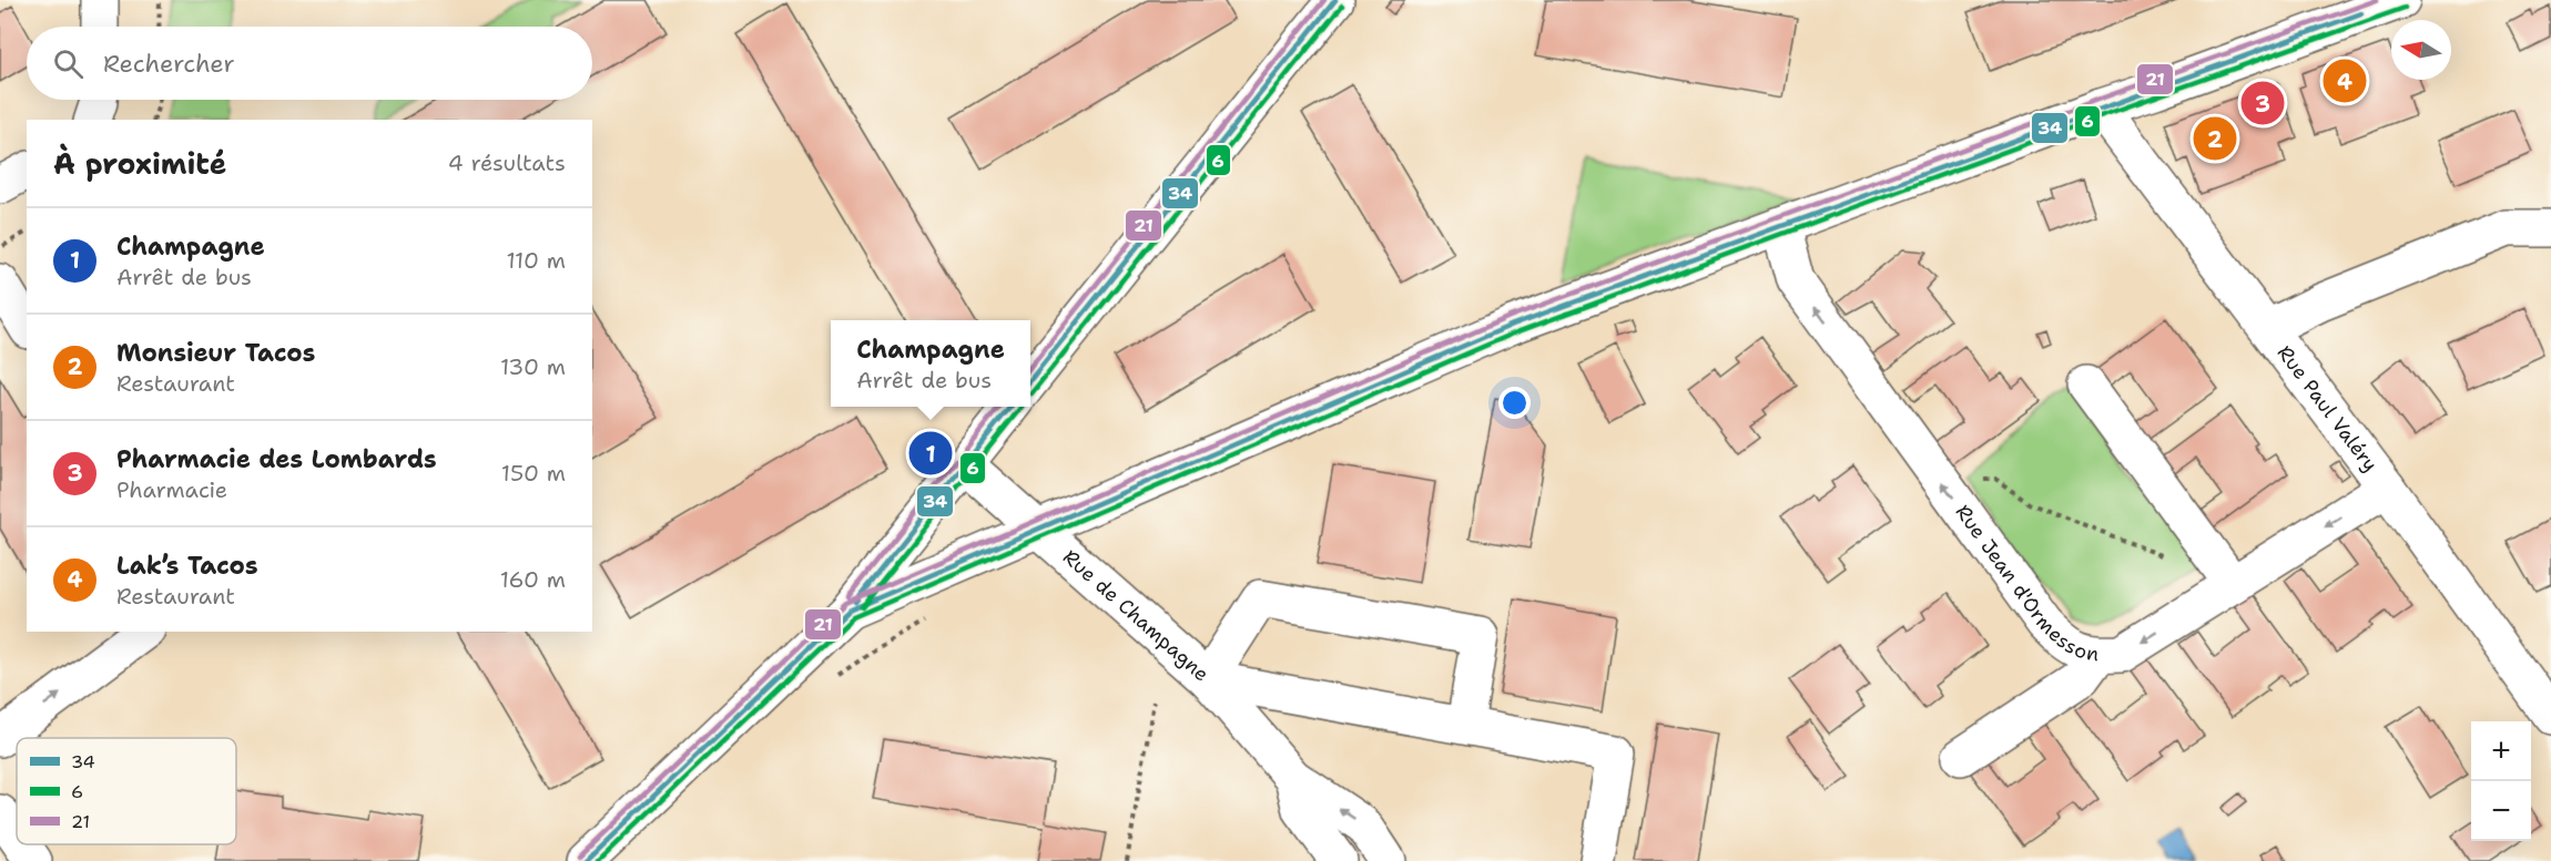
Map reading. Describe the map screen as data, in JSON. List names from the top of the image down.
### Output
{
  "streets": {
    "street": ["Rue Paul Valéry", "Rue Jean d'Ormesson", "Rue de Champagne"]
  },
  "crossings": [
    ["Rue Paul Valéry", "Rue Jean d'Ormesson"]
  ],
  "lines": ["transit line 34", "transit line 21", "transit line 6"],
  "legend": ["34", "6", "21"],
  "north": "left",
  "page": {
    "search": "Rechercher",
    "pins": [
      "4",
      "3",
      "2",
      "1"
    ],
    "heading": ["À proximité", "4 résultats"],
    "list": [
      {
        "mark": "1",
        "name": "Champagne",
        "note": "Arrêt de bus",
        "value": "110 m"
      },
      {
        "mark": "2",
        "name": "Monsieur Tacos",
        "note": "Restaurant",
        "value": "130 m"
      },
      {
        "mark": "3",
        "name": "Pharmacie des Lombards",
        "note": "Pharmacie",
        "value": "150 m"
      },
      {
        "mark": "4",
        "name": "Lak’s Tacos",
        "note": "Restaurant",
        "value": "160 m"
      }
    ],
    "popup": ["Champagne", "Arrêt de bus"],
    "map_buttons": ["+", "−"]
  }
}
